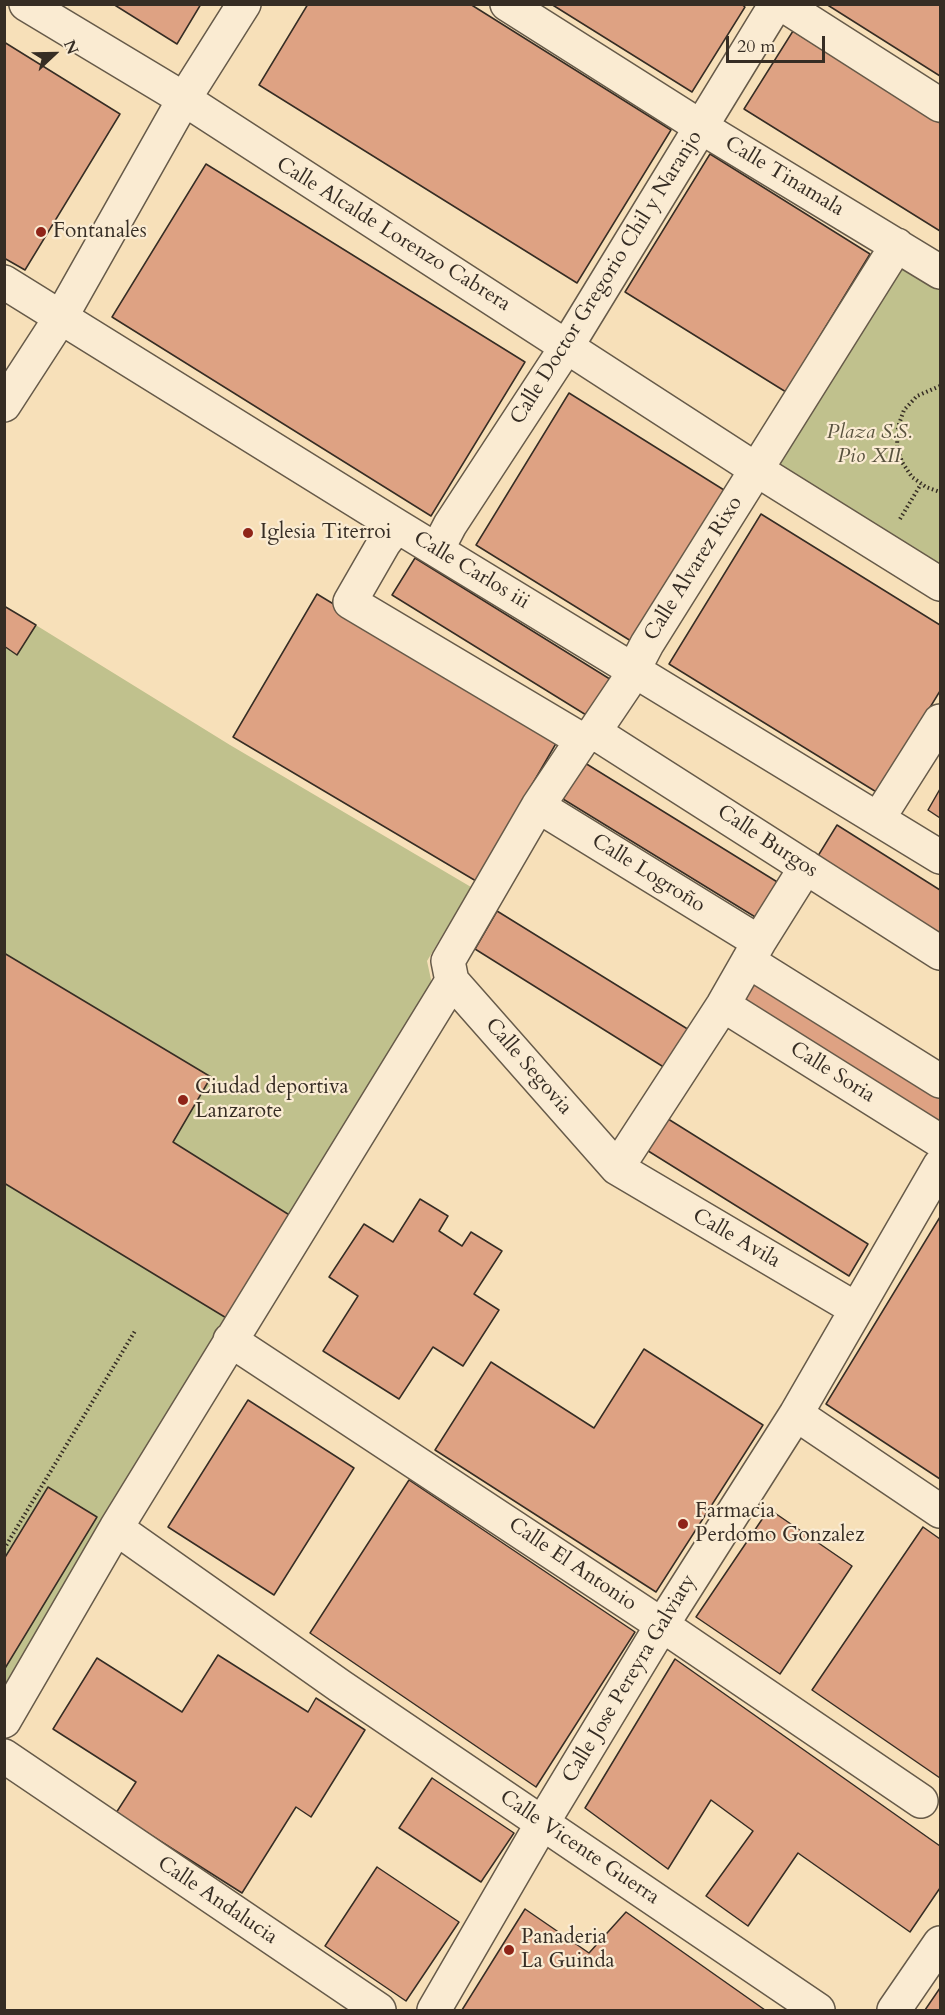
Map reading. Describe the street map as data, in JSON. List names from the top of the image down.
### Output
{
  "streets": {
    "street": [
      "Calle Tinamala",
      "Calle Alcalde Lorenzo Cabrera",
      "Calle Doctor Gregorio Chil y Naranjo",
      "Calle Alvarez Rixo",
      "Calle Carlos iii",
      "Calle Burgos",
      "Calle Logroño",
      "Calle Segovia",
      "Calle Soria",
      "Calle Avila",
      "Calle El Antonio",
      "Calle Jose Pereyra Galviaty",
      "Calle Vicente Guerra",
      "Calle Andalucia"
    ]
  },
  "crossings": [
    ["Calle Tinamala", "Calle Doctor Gregorio Chil y Naranjo"],
    ["Calle Alcalde Lorenzo Cabrera", "Calle Doctor Gregorio Chil y Naranjo"],
    ["Calle Alcalde Lorenzo Cabrera", "Calle Alvarez Rixo"],
    ["Calle Doctor Gregorio Chil y Naranjo", "Calle Carlos iii"],
    ["Calle Alvarez Rixo", "Calle Carlos iii"],
    ["Calle Alvarez Rixo", "Calle Burgos"],
    ["Calle Alvarez Rixo", "Calle Logroño"],
    ["Calle Alvarez Rixo", "Calle Segovia"],
    ["Calle Alvarez Rixo", "Calle El Antonio"],
    ["Calle Alvarez Rixo", "Calle Vicente Guerra"],
    ["Calle Carlos iii", "Calle Burgos"],
    ["Calle Segovia", "Calle Avila"],
    ["Calle Avila", "Calle Jose Pereyra Galviaty"],
    ["Calle El Antonio", "Calle Jose Pereyra Galviaty"],
    ["Calle Jose Pereyra Galviaty", "Calle Vicente Guerra"]
  ],
  "parks": ["Plaza S.S. Pio XII"],
  "places": [
    "Fontanales",
    "Iglesia Titerroi",
    "Ciudad deportiva Lanzarote",
    "Farmacia Perdomo Gonzalez",
    "Panaderia La Guinda"
  ],
  "scale_bar": "20 m",
  "north": "right"
}
